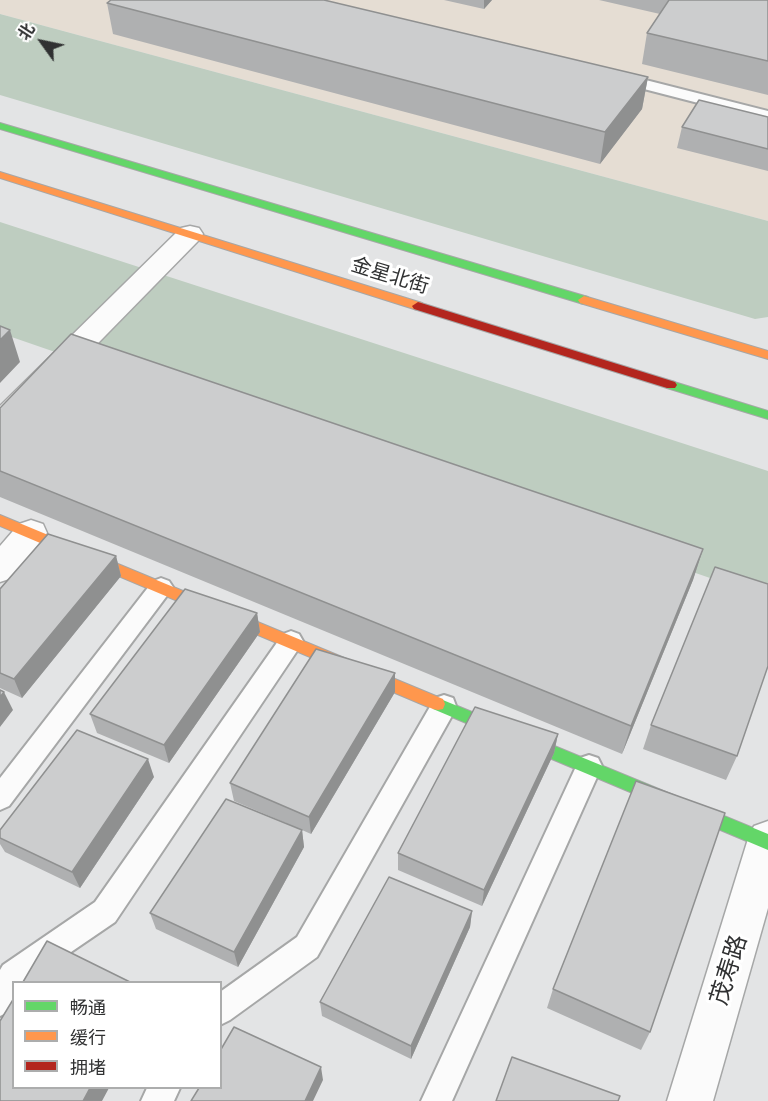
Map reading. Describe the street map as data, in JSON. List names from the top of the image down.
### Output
{
  "streets": {
    "main road": ["金星北街"],
    "street": ["茂寿路"]
  },
  "legend": ["畅通", "缓行", "拥堵"],
  "north": "top left"
}
